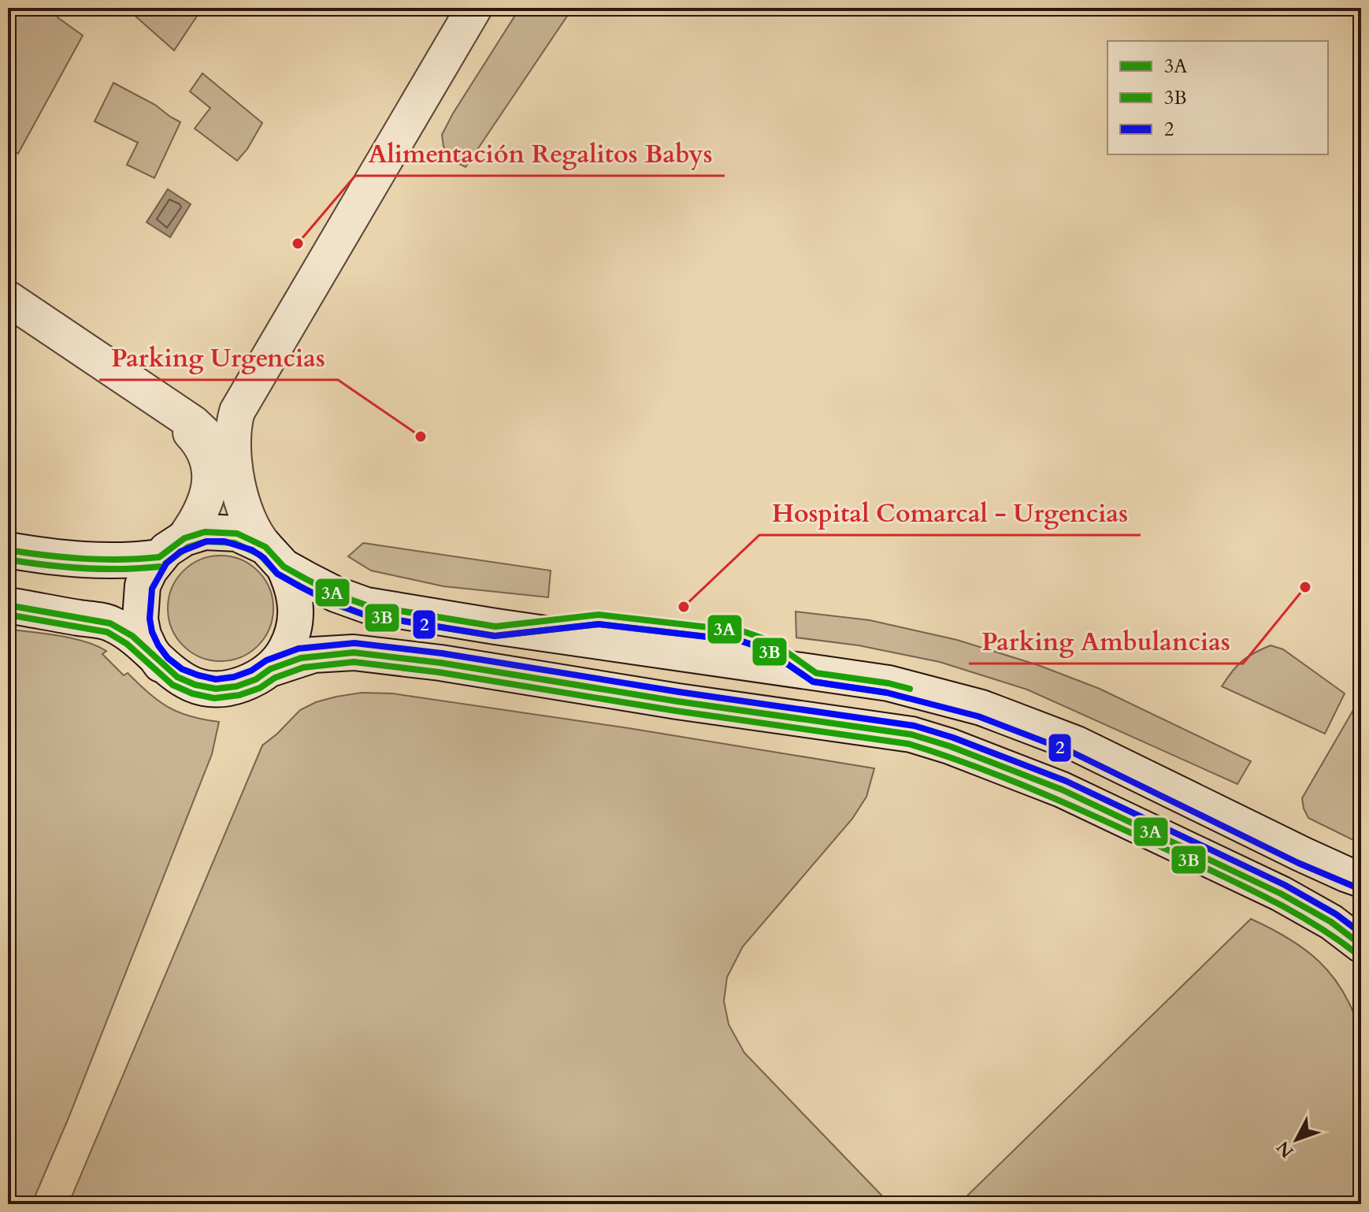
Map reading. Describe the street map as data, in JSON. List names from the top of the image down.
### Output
{
  "places": [
    "Alimentación Regalitos Babys",
    "Parking Urgencias",
    "Parking Ambulancias",
    "Hospital Comarcal - Urgencias"
  ],
  "lines": ["transit line 3A", "transit line 3B", "transit line 2"],
  "legend": ["3A", "3B", "2"],
  "north": "bottom left"
}
